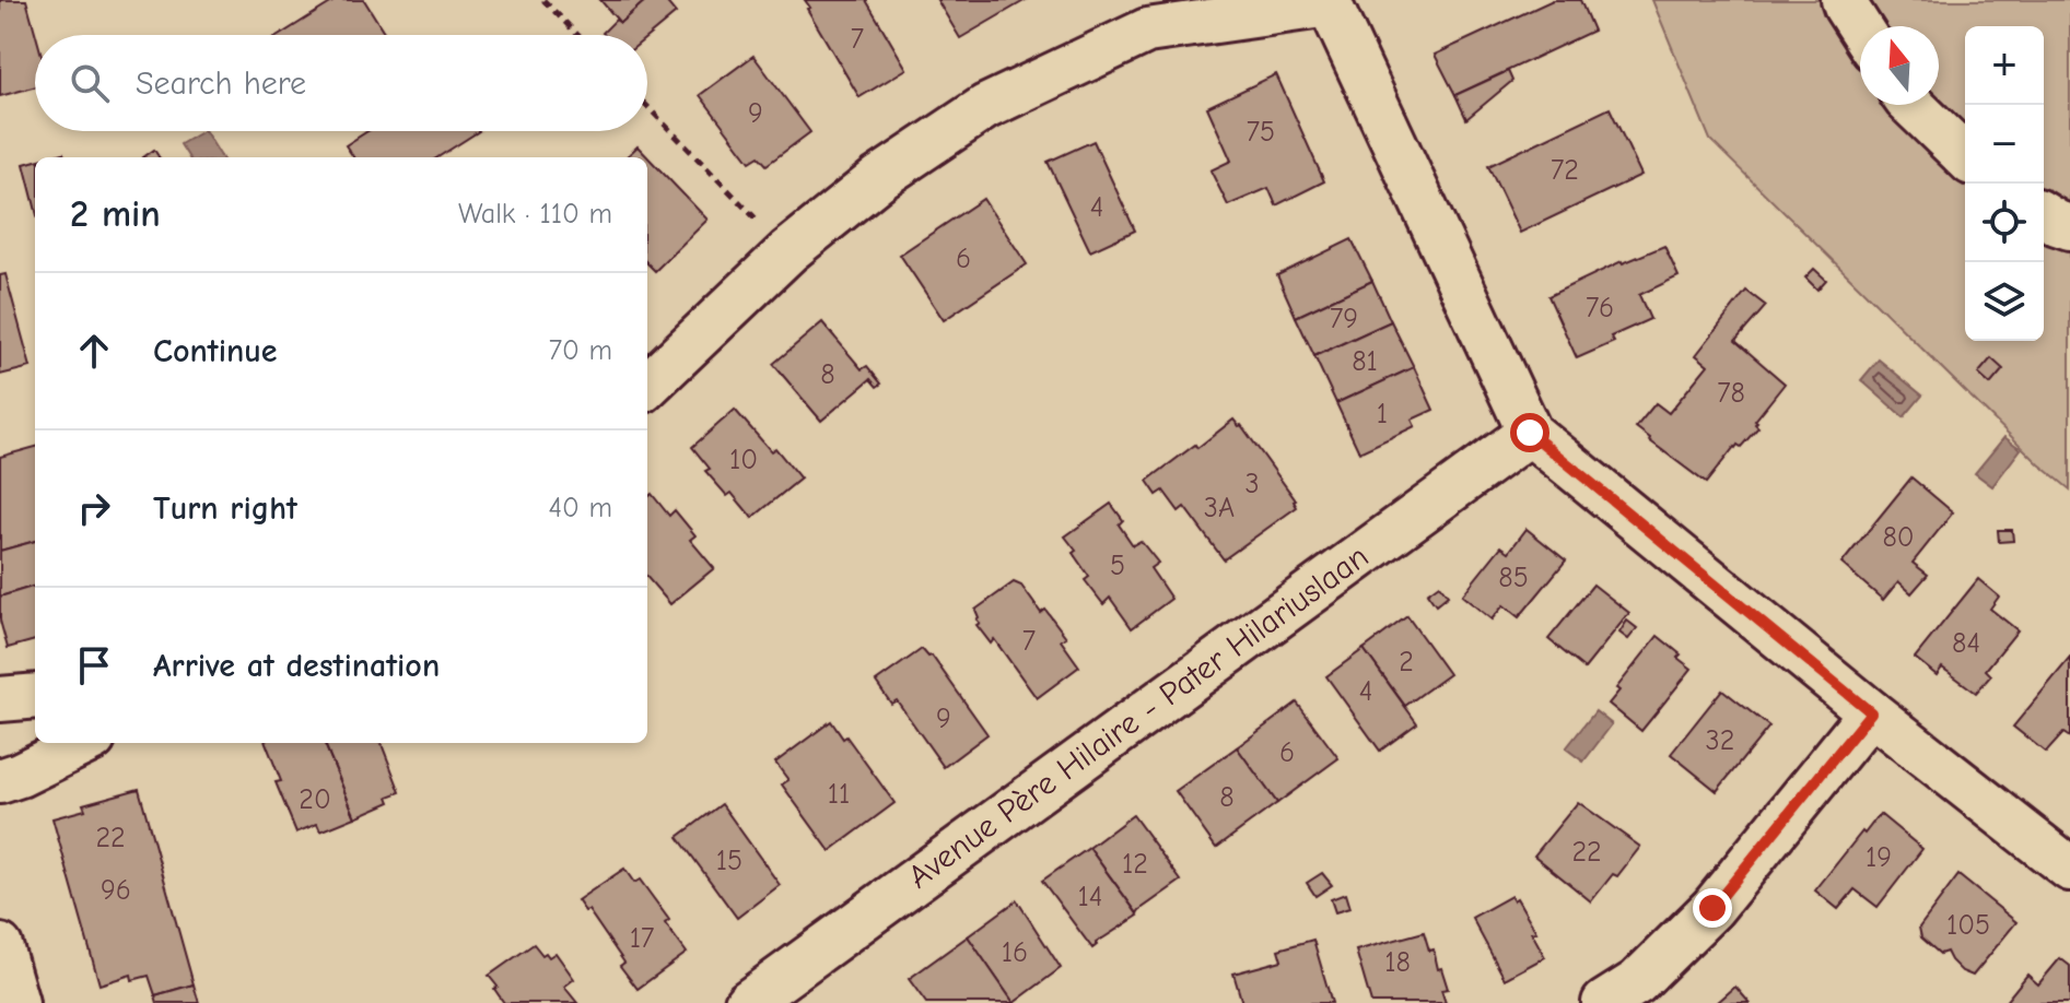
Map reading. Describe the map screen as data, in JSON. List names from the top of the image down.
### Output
{
  "streets": {
    "street": ["Avenue Père Hilaire - Pater Hilariuslaan"]
  },
  "house_numbers": [
    "7",
    "9",
    "75",
    "72",
    "4",
    "6",
    "76",
    "79",
    "81",
    "8",
    "78",
    "1",
    "10",
    "3",
    "3A",
    "80",
    "5",
    "85",
    "7",
    "84",
    "2",
    "4",
    "9",
    "32",
    "6",
    "11",
    "8",
    "20",
    "22",
    "22",
    "19",
    "15",
    "12",
    "96",
    "14",
    "105",
    "17",
    "16",
    "18"
  ],
  "north": "top",
  "page": {
    "map_buttons": ["+", "−"],
    "search": "Search here",
    "heading": ["2 min", "Walk · 110 m"],
    "list": [
      ["Continue", "70 m"],
      ["Turn right", "40 m"],
      "Arrive at destination"
    ]
  }
}
